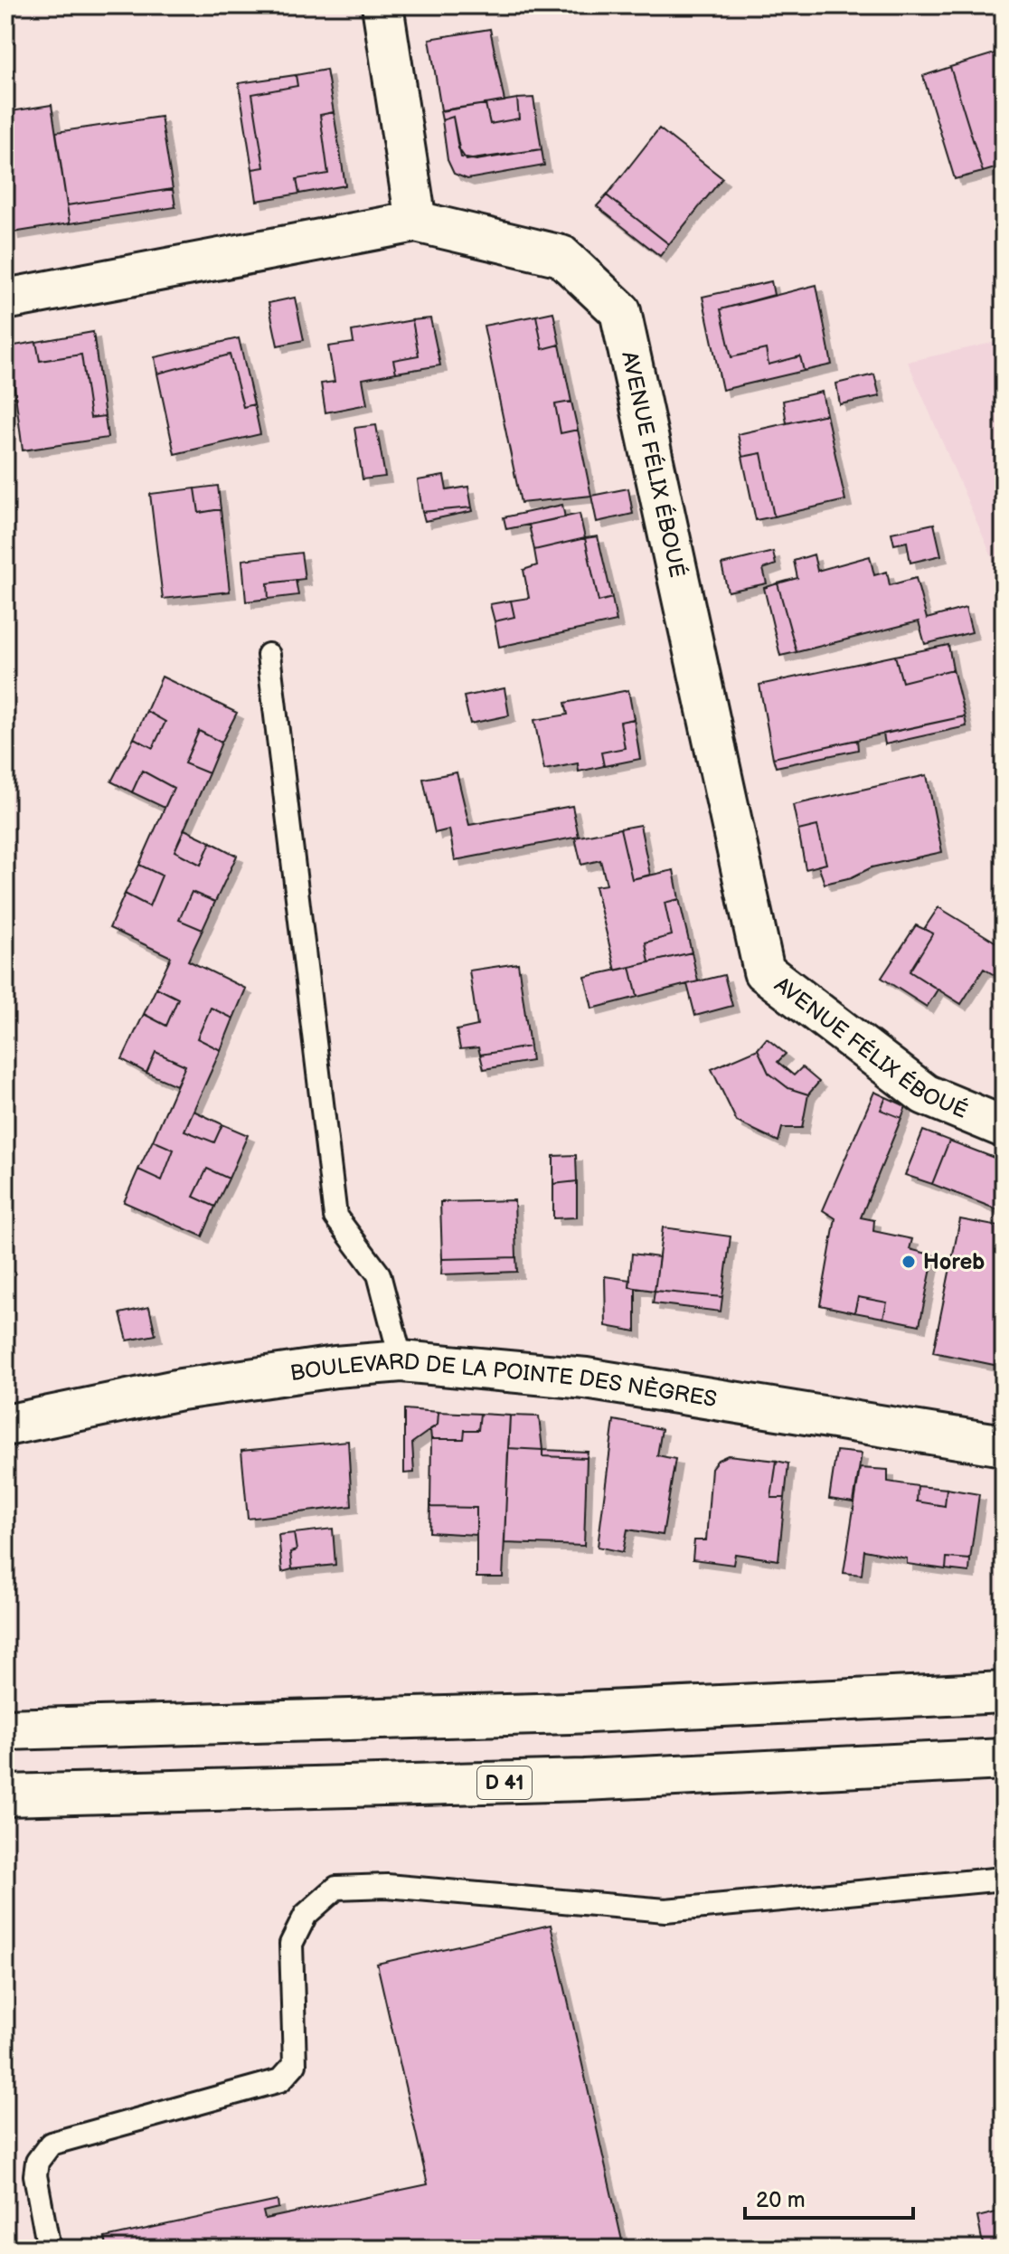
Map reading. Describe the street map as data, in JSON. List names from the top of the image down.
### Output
{
  "streets": {
    "main road": ["AVENUE FÉLIX ÉBOUÉ", "BOULEVARD DE LA POINTE DES NÈGRES", "D 41"]
  },
  "places": ["Horeb"],
  "scale_bar": "20 m"
}
